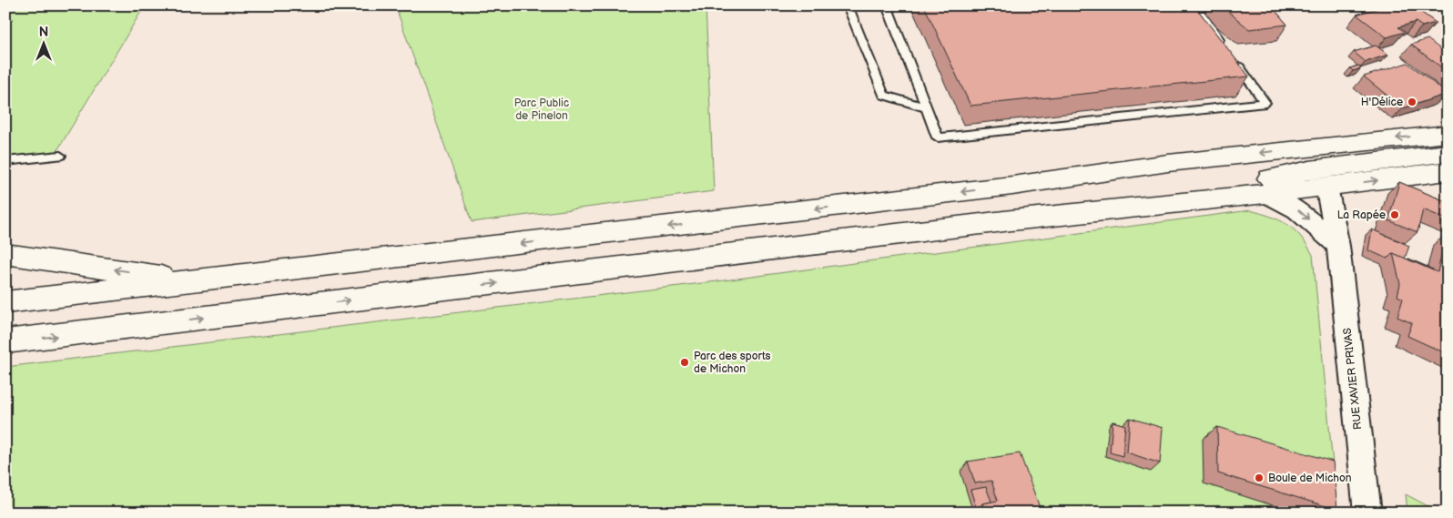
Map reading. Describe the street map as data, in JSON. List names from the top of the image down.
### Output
{
  "streets": {
    "street": ["RUE XAVIER PRIVAS"]
  },
  "parks": ["Parc Public de Pinelon"],
  "places": [
    "H'Délice",
    "La Rapée",
    "Parc des sports de Michon",
    "Boule de Michon"
  ],
  "north": "top"
}
